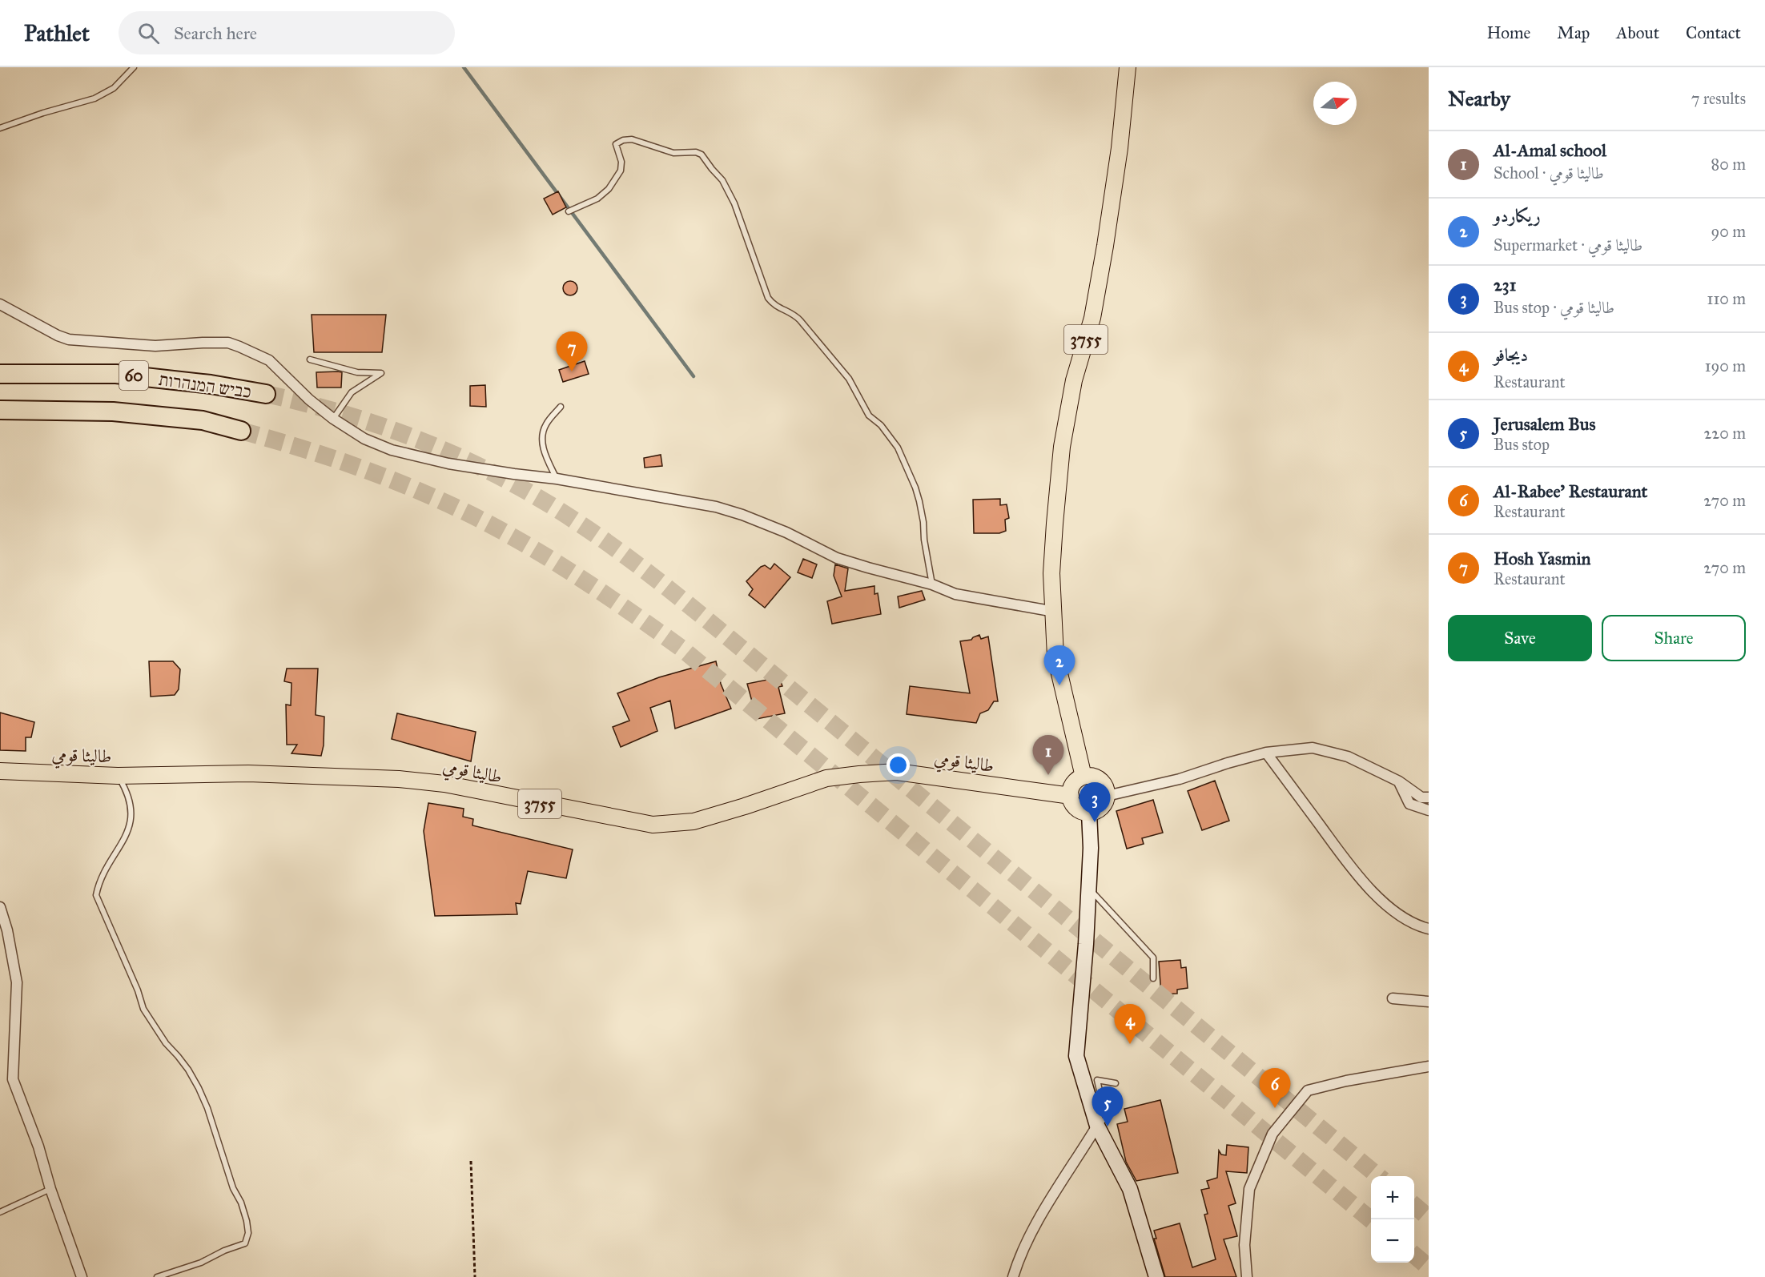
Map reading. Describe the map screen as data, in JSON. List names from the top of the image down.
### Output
{
  "streets": {
    "highway": ["60", "כביש המנהרות"],
    "main road": ["3755", "طاليثا قومي"]
  },
  "crossings": [
    ["3755", "طاليثا قومي"]
  ],
  "north": "right",
  "page": {
    "header": "Pathlet",
    "search": "Search here",
    "nav": [
      "Home",
      "Map",
      "About",
      "Contact"
    ],
    "heading": ["Nearby", "7 results"],
    "list": [
      {
        "mark": "1",
        "name": "Al-Amal school",
        "note": "School · طاليثا قومي",
        "value": "80 m"
      },
      {
        "mark": "2",
        "name": "ريكاردو",
        "note": "Supermarket · طاليثا قومي",
        "value": "90 m"
      },
      {
        "mark": "3",
        "name": "231",
        "note": "Bus stop · طاليثا قومي",
        "value": "110 m"
      },
      {
        "mark": "4",
        "name": "ديجافو",
        "note": "Restaurant",
        "value": "190 m"
      },
      {
        "mark": "5",
        "name": "Jerusalem Bus",
        "note": "Bus stop",
        "value": "220 m"
      },
      {
        "mark": "6",
        "name": "Al-Rabee' Restaurant",
        "note": "Restaurant",
        "value": "270 m"
      },
      {
        "mark": "7",
        "name": "Hosh Yasmin",
        "note": "Restaurant",
        "value": "270 m"
      }
    ],
    "pins": [
      "7",
      "2",
      "1",
      "3",
      "4",
      "6",
      "5"
    ],
    "buttons": ["Save", "Share"],
    "map_buttons": ["+", "−"]
  }
}
